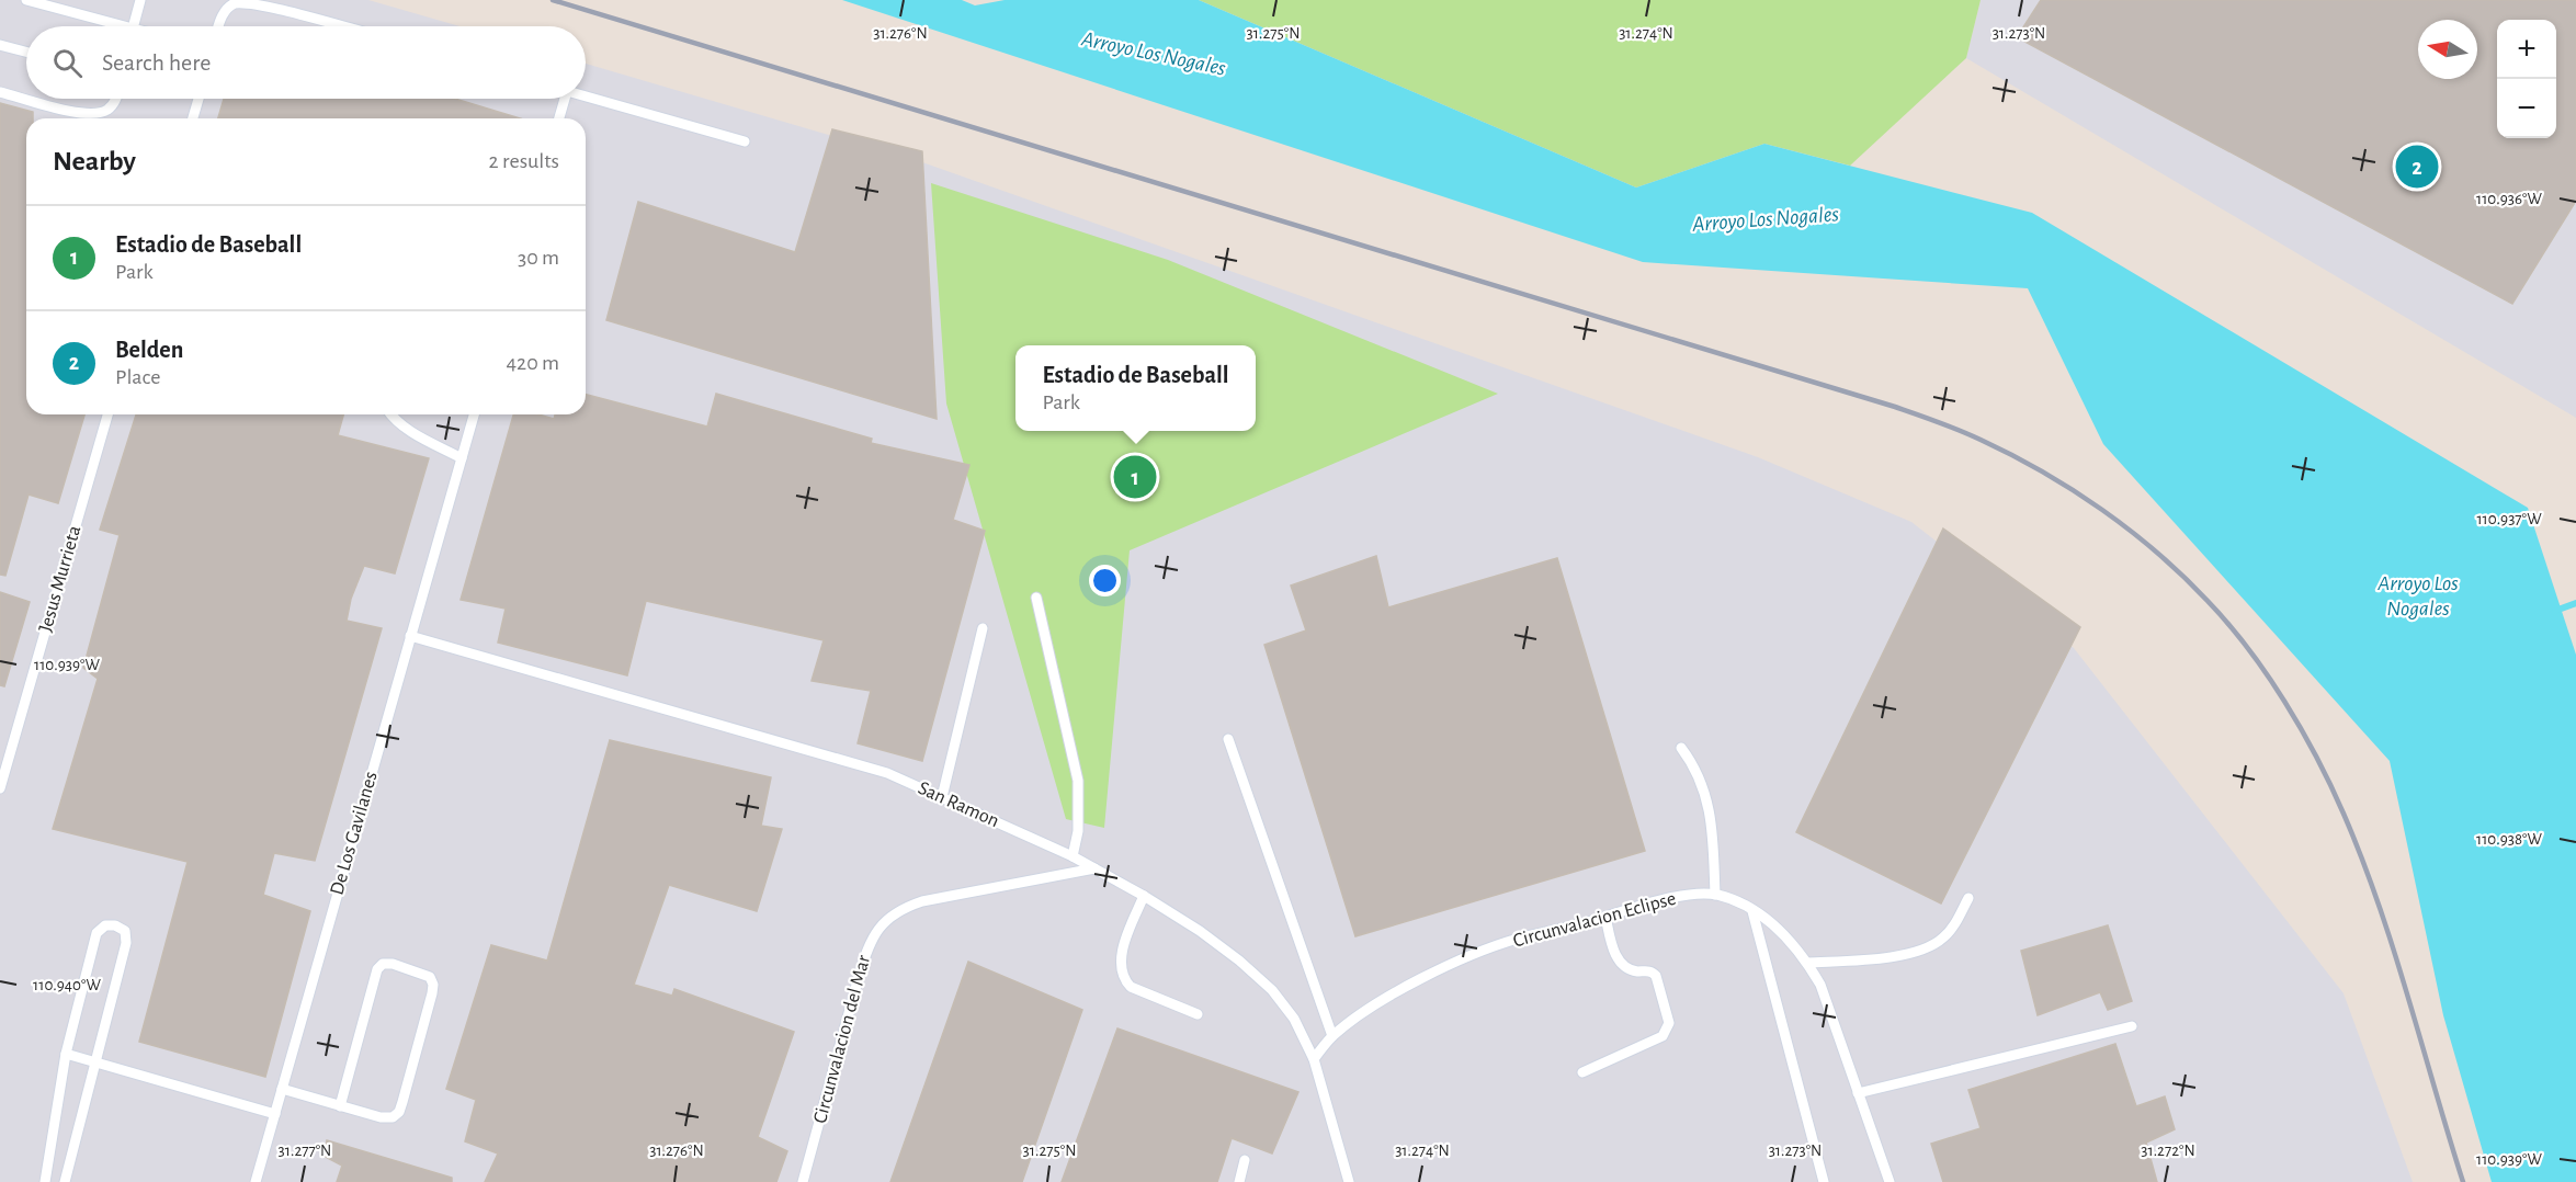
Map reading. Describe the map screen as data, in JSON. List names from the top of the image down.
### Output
{
  "streets": {
    "lane": [
      "Jesus Murrieta",
      "San Ramon",
      "De Los Gavilanes",
      "Circunvalacion Eclipse",
      "Circunvalacion del Mar"
    ]
  },
  "crossings": [
    ["San Ramon", "De Los Gavilanes"],
    ["San Ramon", "Circunvalacion Eclipse"],
    ["San Ramon", "Circunvalacion del Mar"]
  ],
  "water": ["Arroyo Los Nogales"],
  "north": "left",
  "page": {
    "map_buttons": ["+", "−"],
    "search": "Search here",
    "heading": ["Nearby", "2 results"],
    "pins": ["2", "1"],
    "list": [
      {
        "mark": "1",
        "name": "Estadio de Baseball",
        "note": "Park",
        "value": "30 m"
      },
      {
        "mark": "2",
        "name": "Belden",
        "note": "Place",
        "value": "420 m"
      }
    ],
    "popup": ["Estadio de Baseball", "Park"]
  },
  "coordinates": [
    "31.276°N",
    "31.275°N",
    "31.274°N",
    "31.273°N",
    "110.936°W",
    "110.937°W",
    "110.939°W",
    "110.938°W",
    "110.940°W",
    "31.277°N",
    "31.272°N"
  ]
}
